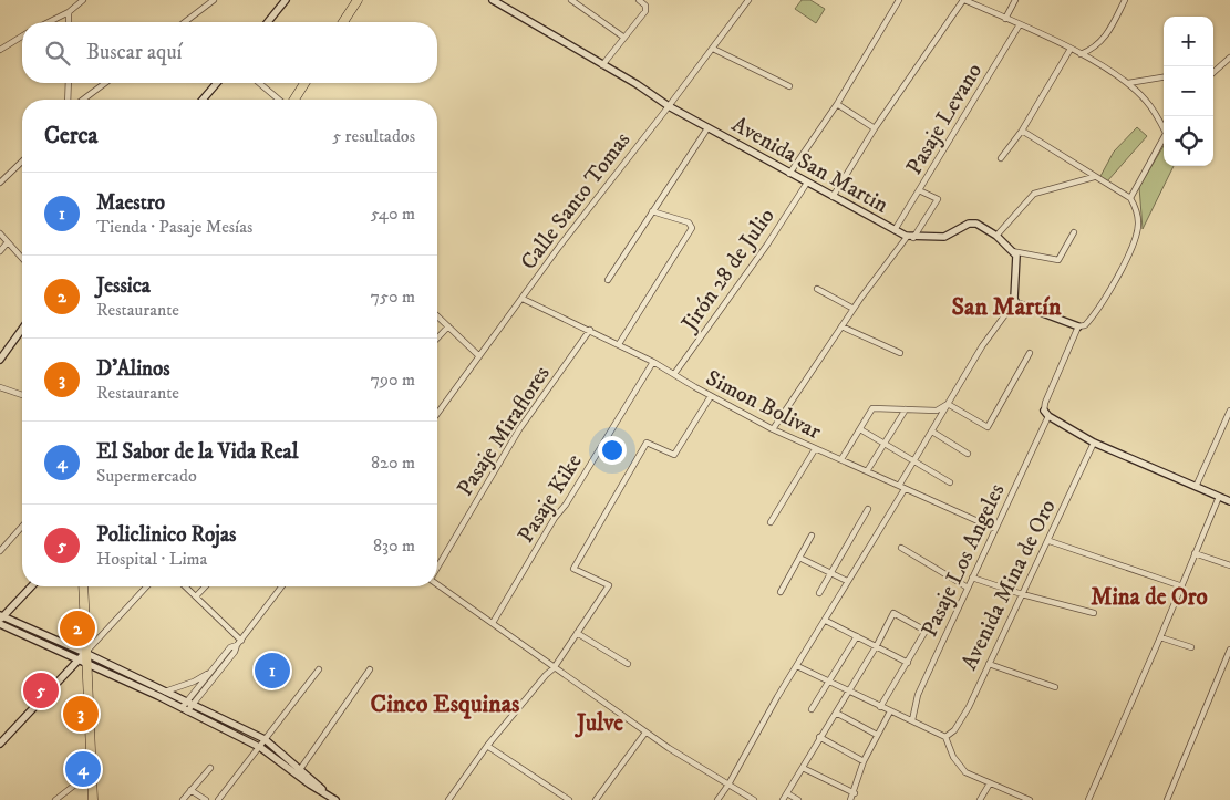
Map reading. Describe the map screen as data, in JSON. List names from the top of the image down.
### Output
{
  "streets": {
    "street": [
      "Pasaje Levano",
      "Avenida San Martin",
      "Calle Santo Tomas",
      "Jirón 28 de Julio",
      "Simon Bolivar",
      "Pasaje Miraflores",
      "Pasaje Kike",
      "Pasaje Los Angeles",
      "Avenida Mina de Oro"
    ]
  },
  "crossings": [
    ["Pasaje Levano", "Avenida San Martin"],
    ["Avenida San Martin", "Calle Santo Tomas"],
    ["Avenida San Martin", "Jirón 28 de Julio"],
    ["Avenida San Martin", "Pasaje Los Angeles"],
    ["Calle Santo Tomas", "Simon Bolivar"],
    ["Jirón 28 de Julio", "Simon Bolivar"],
    ["Simon Bolivar", "Pasaje Miraflores"],
    ["Simon Bolivar", "Pasaje Kike"],
    ["Simon Bolivar", "Pasaje Los Angeles"]
  ],
  "districts": [
    "San Martín",
    "Mina de Oro",
    "Cinco Esquinas",
    "Julve"
  ],
  "page": {
    "map_buttons": ["+", "−"],
    "search": "Buscar aquí",
    "heading": ["Cerca", "5 resultados"],
    "list": [
      {
        "mark": "1",
        "name": "Maestro",
        "note": "Tienda · Pasaje Mesías",
        "value": "540 m"
      },
      {
        "mark": "2",
        "name": "Jessica",
        "note": "Restaurante",
        "value": "750 m"
      },
      {
        "mark": "3",
        "name": "D'Alinos",
        "note": "Restaurante",
        "value": "790 m"
      },
      {
        "mark": "4",
        "name": "El Sabor de la Vida Real",
        "note": "Supermercado",
        "value": "820 m"
      },
      {
        "mark": "5",
        "name": "Policlinico Rojas",
        "note": "Hospital · Lima",
        "value": "830 m"
      }
    ],
    "pins": [
      "2",
      "1",
      "5",
      "3",
      "4"
    ]
  }
}
